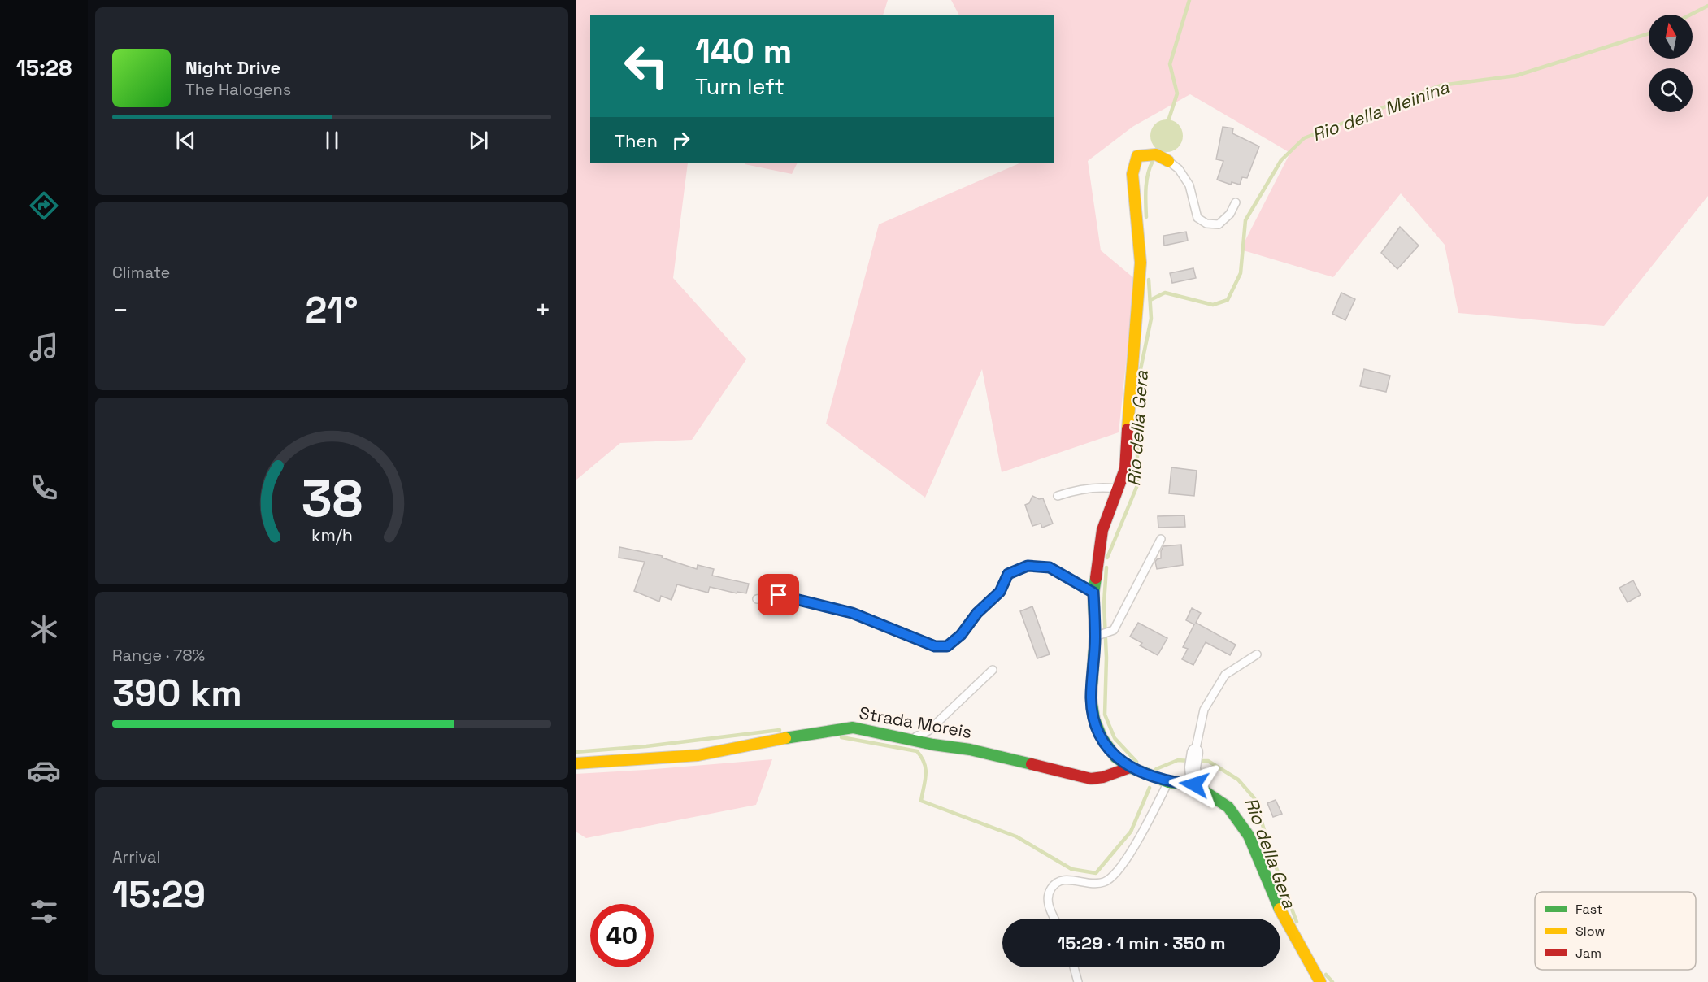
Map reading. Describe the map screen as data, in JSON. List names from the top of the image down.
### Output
{
  "streets": {
    "street": ["Strada Moreis"]
  },
  "water": ["Rio della Meinina", "Rio della Gera"],
  "legend": ["Fast", "Slow", "Jam"],
  "north": "top",
  "page": {
    "tabs": "15:28",
    "turn": ["140 m", "Turn left"],
    "song": ["Night Drive", "The Halogens"],
    "then": "Then",
    "tile": [
      "Climate",
      ["Range · 78%", "390 km"],
      ["Arrival", "15:29"]
    ],
    "heat": ["−", "21°", "+"],
    "limit": "40",
    "trip": "15:29 · 1 min · 350 m",
    "gauge": ["38", "km/h"]
  }
}
